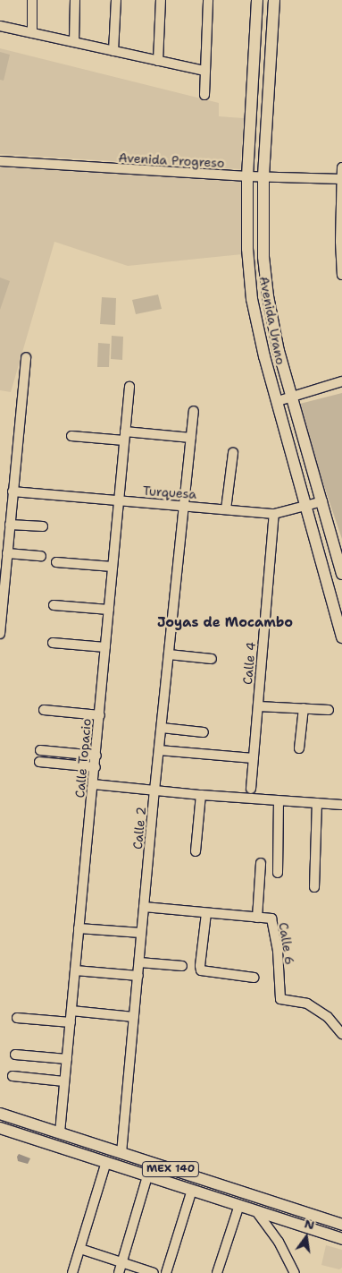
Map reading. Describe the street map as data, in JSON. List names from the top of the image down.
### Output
{
  "streets": {
    "main road": ["Avenida Urano", "MEX 140"],
    "street": [
      "Avenida Progreso",
      "Turquesa",
      "Calle 4",
      "Calle Topacio",
      "Calle 2",
      "Calle 6"
    ]
  },
  "crossings": [
    ["Avenida Progreso", "Avenida Urano"],
    ["Avenida Urano", "Turquesa"],
    ["Turquesa", "Calle 4"],
    ["Turquesa", "Calle Topacio"],
    ["Turquesa", "Calle 2"],
    ["Calle Topacio", "MEX 140"],
    ["Calle 2", "Calle 6"],
    ["Calle 2", "MEX 140"]
  ],
  "districts": ["Joyas de Mocambo"],
  "north": "top"
}
